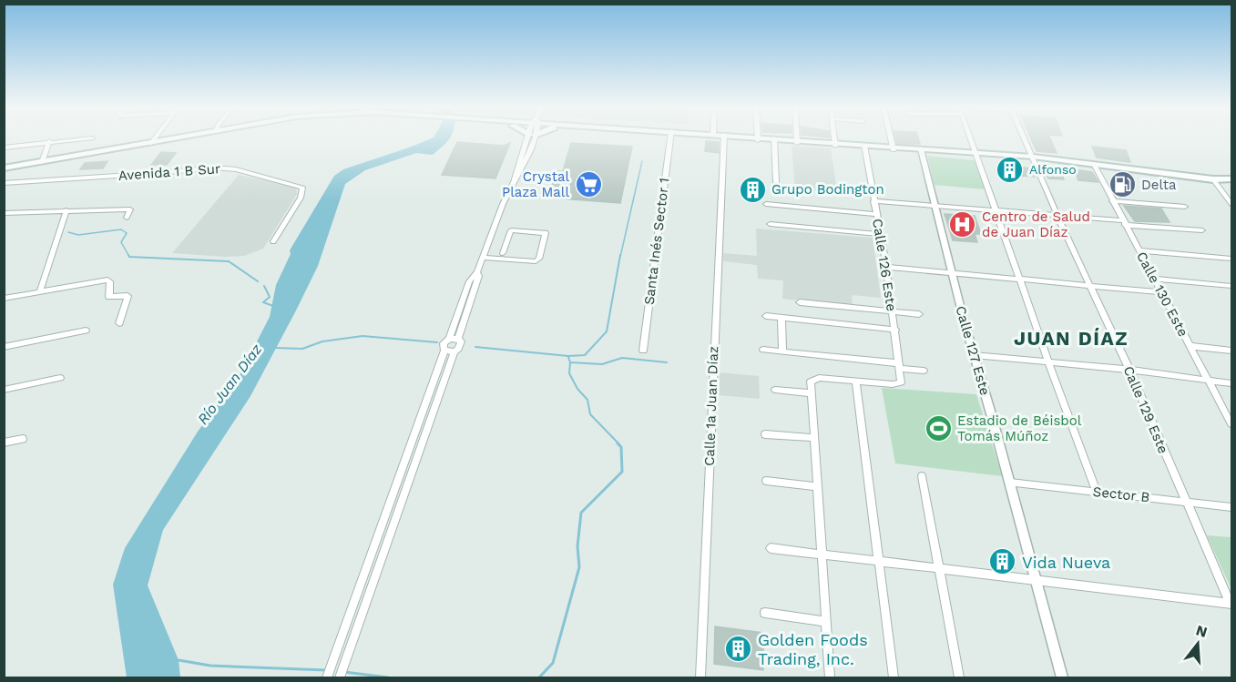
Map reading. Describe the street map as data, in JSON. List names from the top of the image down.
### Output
{
  "streets": {
    "street": [
      "Avenida 1 B Sur",
      "Santa Inés Sector 1",
      "Calle 126 Este",
      "Calle 130 Este",
      "Calle 127 Este",
      "Calle 1a Juan Díaz",
      "Calle 129 Este",
      "Sector B"
    ]
  },
  "crossings": [
    ["Calle 127 Este", "Sector B"],
    ["Calle 129 Este", "Sector B"]
  ],
  "districts": ["JUAN DÍAZ"],
  "water": ["Río Juan Díaz"],
  "places": {
    "building": [
      "Alfonso",
      "Grupo Bodington",
      "Vida Nueva",
      "Golden Foods Trading, Inc."
    ],
    "supermarket": ["Crystal Plaza Mall"],
    "fuel station": ["Delta"],
    "hospital": ["Centro de Salud de Juan Díaz"],
    "sports": ["Estadio de Béisbol Tomás Múñoz"]
  },
  "north": "top"
}
